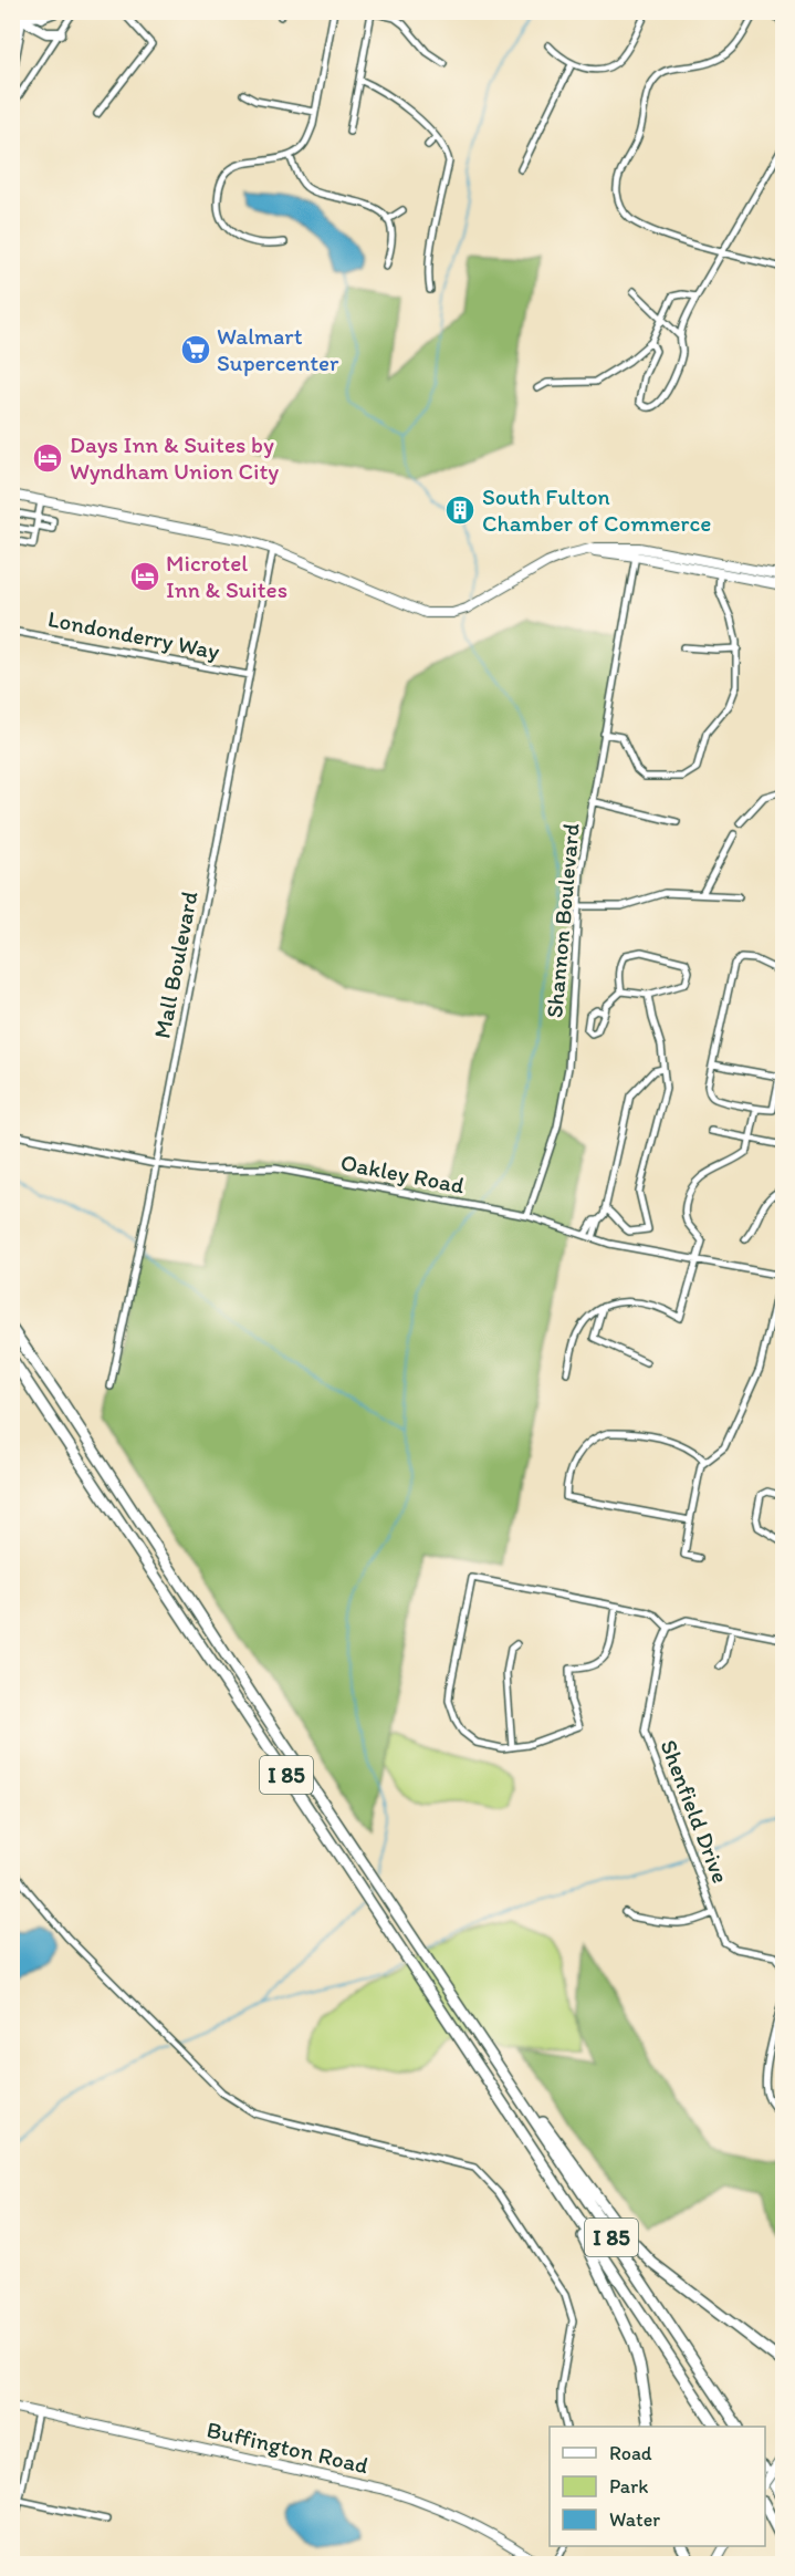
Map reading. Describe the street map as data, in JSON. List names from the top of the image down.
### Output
{
  "streets": {
    "highway": ["I 85"],
    "street": [
      "Londonderry Way",
      "Shannon Boulevard",
      "Mall Boulevard",
      "Oakley Road",
      "Shenfield Drive",
      "Buffington Road"
    ]
  },
  "crossings": [
    ["Londonderry Way", "Mall Boulevard"],
    ["Shannon Boulevard", "Oakley Road"],
    ["Mall Boulevard", "Oakley Road"]
  ],
  "places": {
    "supermarket": ["Walmart Supercenter"],
    "hotel": ["Days Inn & Suites by Wyndham Union City", "Microtel Inn & Suites"],
    "building": ["South Fulton Chamber of Commerce"]
  },
  "legend": ["Road", "Park", "Water"]
}
